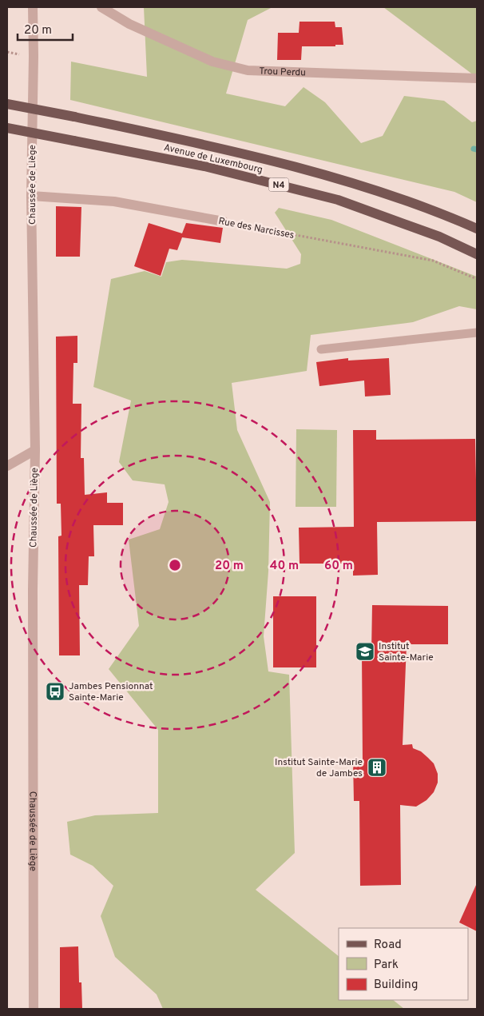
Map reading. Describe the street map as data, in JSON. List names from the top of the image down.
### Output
{
  "streets": {
    "main road": ["Avenue de Luxembourg", "N4"],
    "street": ["Trou Perdu", "Chaussée de Liège", "Rue des Narcisses"]
  },
  "crossings": [
    ["Chaussée de Liège", "Rue des Narcisses"]
  ],
  "places": {
    "school or university": ["Institut Sainte-Marie"],
    "bus stop": ["Jambes Pensionnat Sainte-Marie"],
    "building": ["Institut Sainte-Marie de Jambes"]
  },
  "legend": ["Road", "Park", "Building"],
  "scale_bar": "20 m",
  "rings": ["20 m", "40 m", "60 m"]
}
